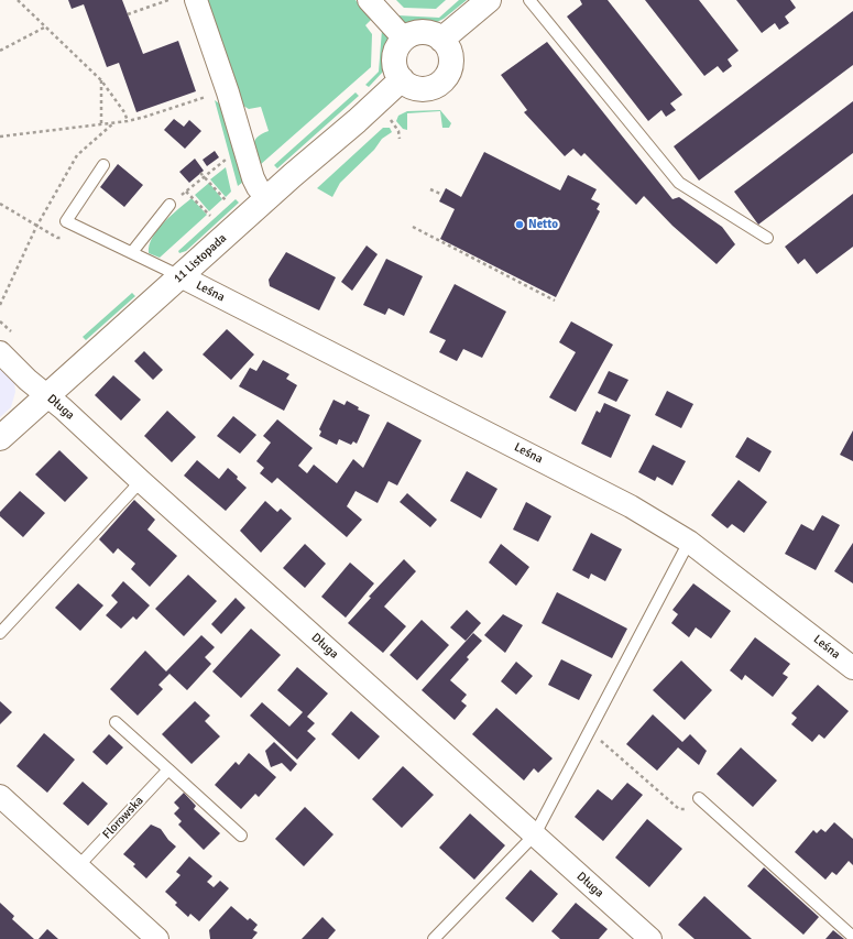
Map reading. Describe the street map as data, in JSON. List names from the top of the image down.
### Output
{
  "streets": {
    "street": ["11 Listopada", "Leśna", "Długa"],
    "lane": ["Florowska"]
  },
  "crossings": [
    ["11 Listopada", "Leśna"],
    ["11 Listopada", "Długa"]
  ],
  "places": ["Netto"]
}
